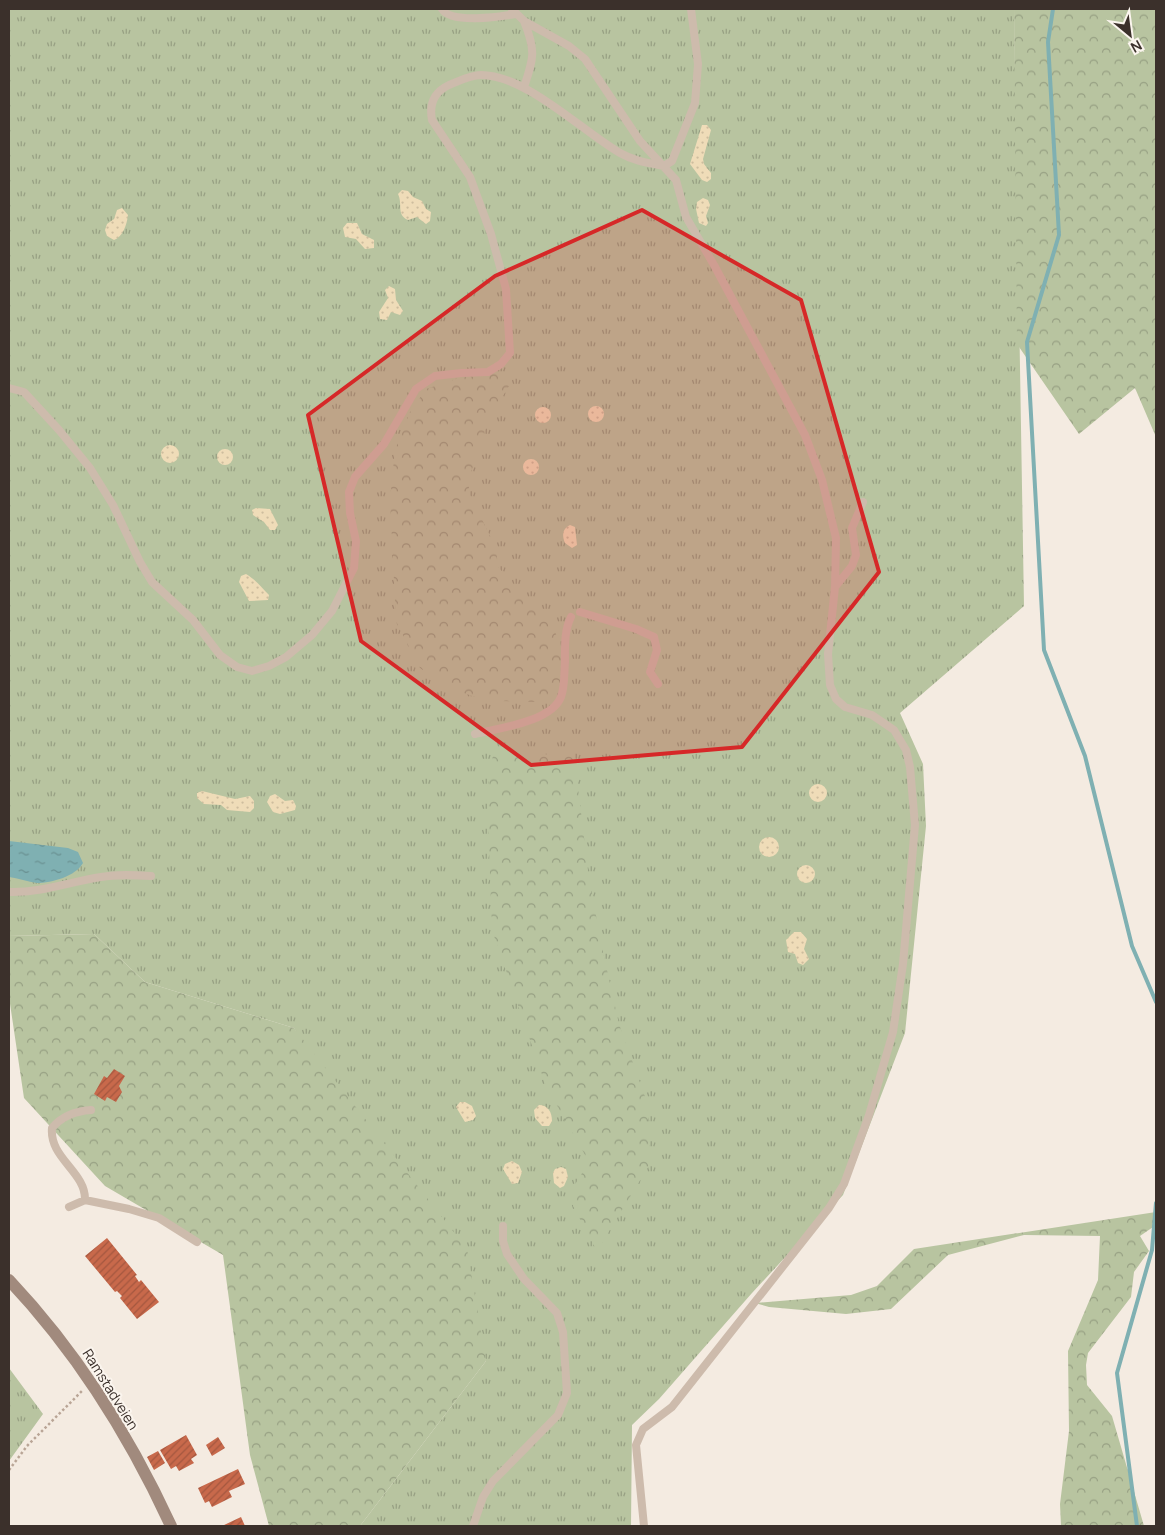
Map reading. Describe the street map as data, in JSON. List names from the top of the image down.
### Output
{
  "streets": {
    "street": ["Ramstadveien"]
  },
  "north": "bottom right"
}
